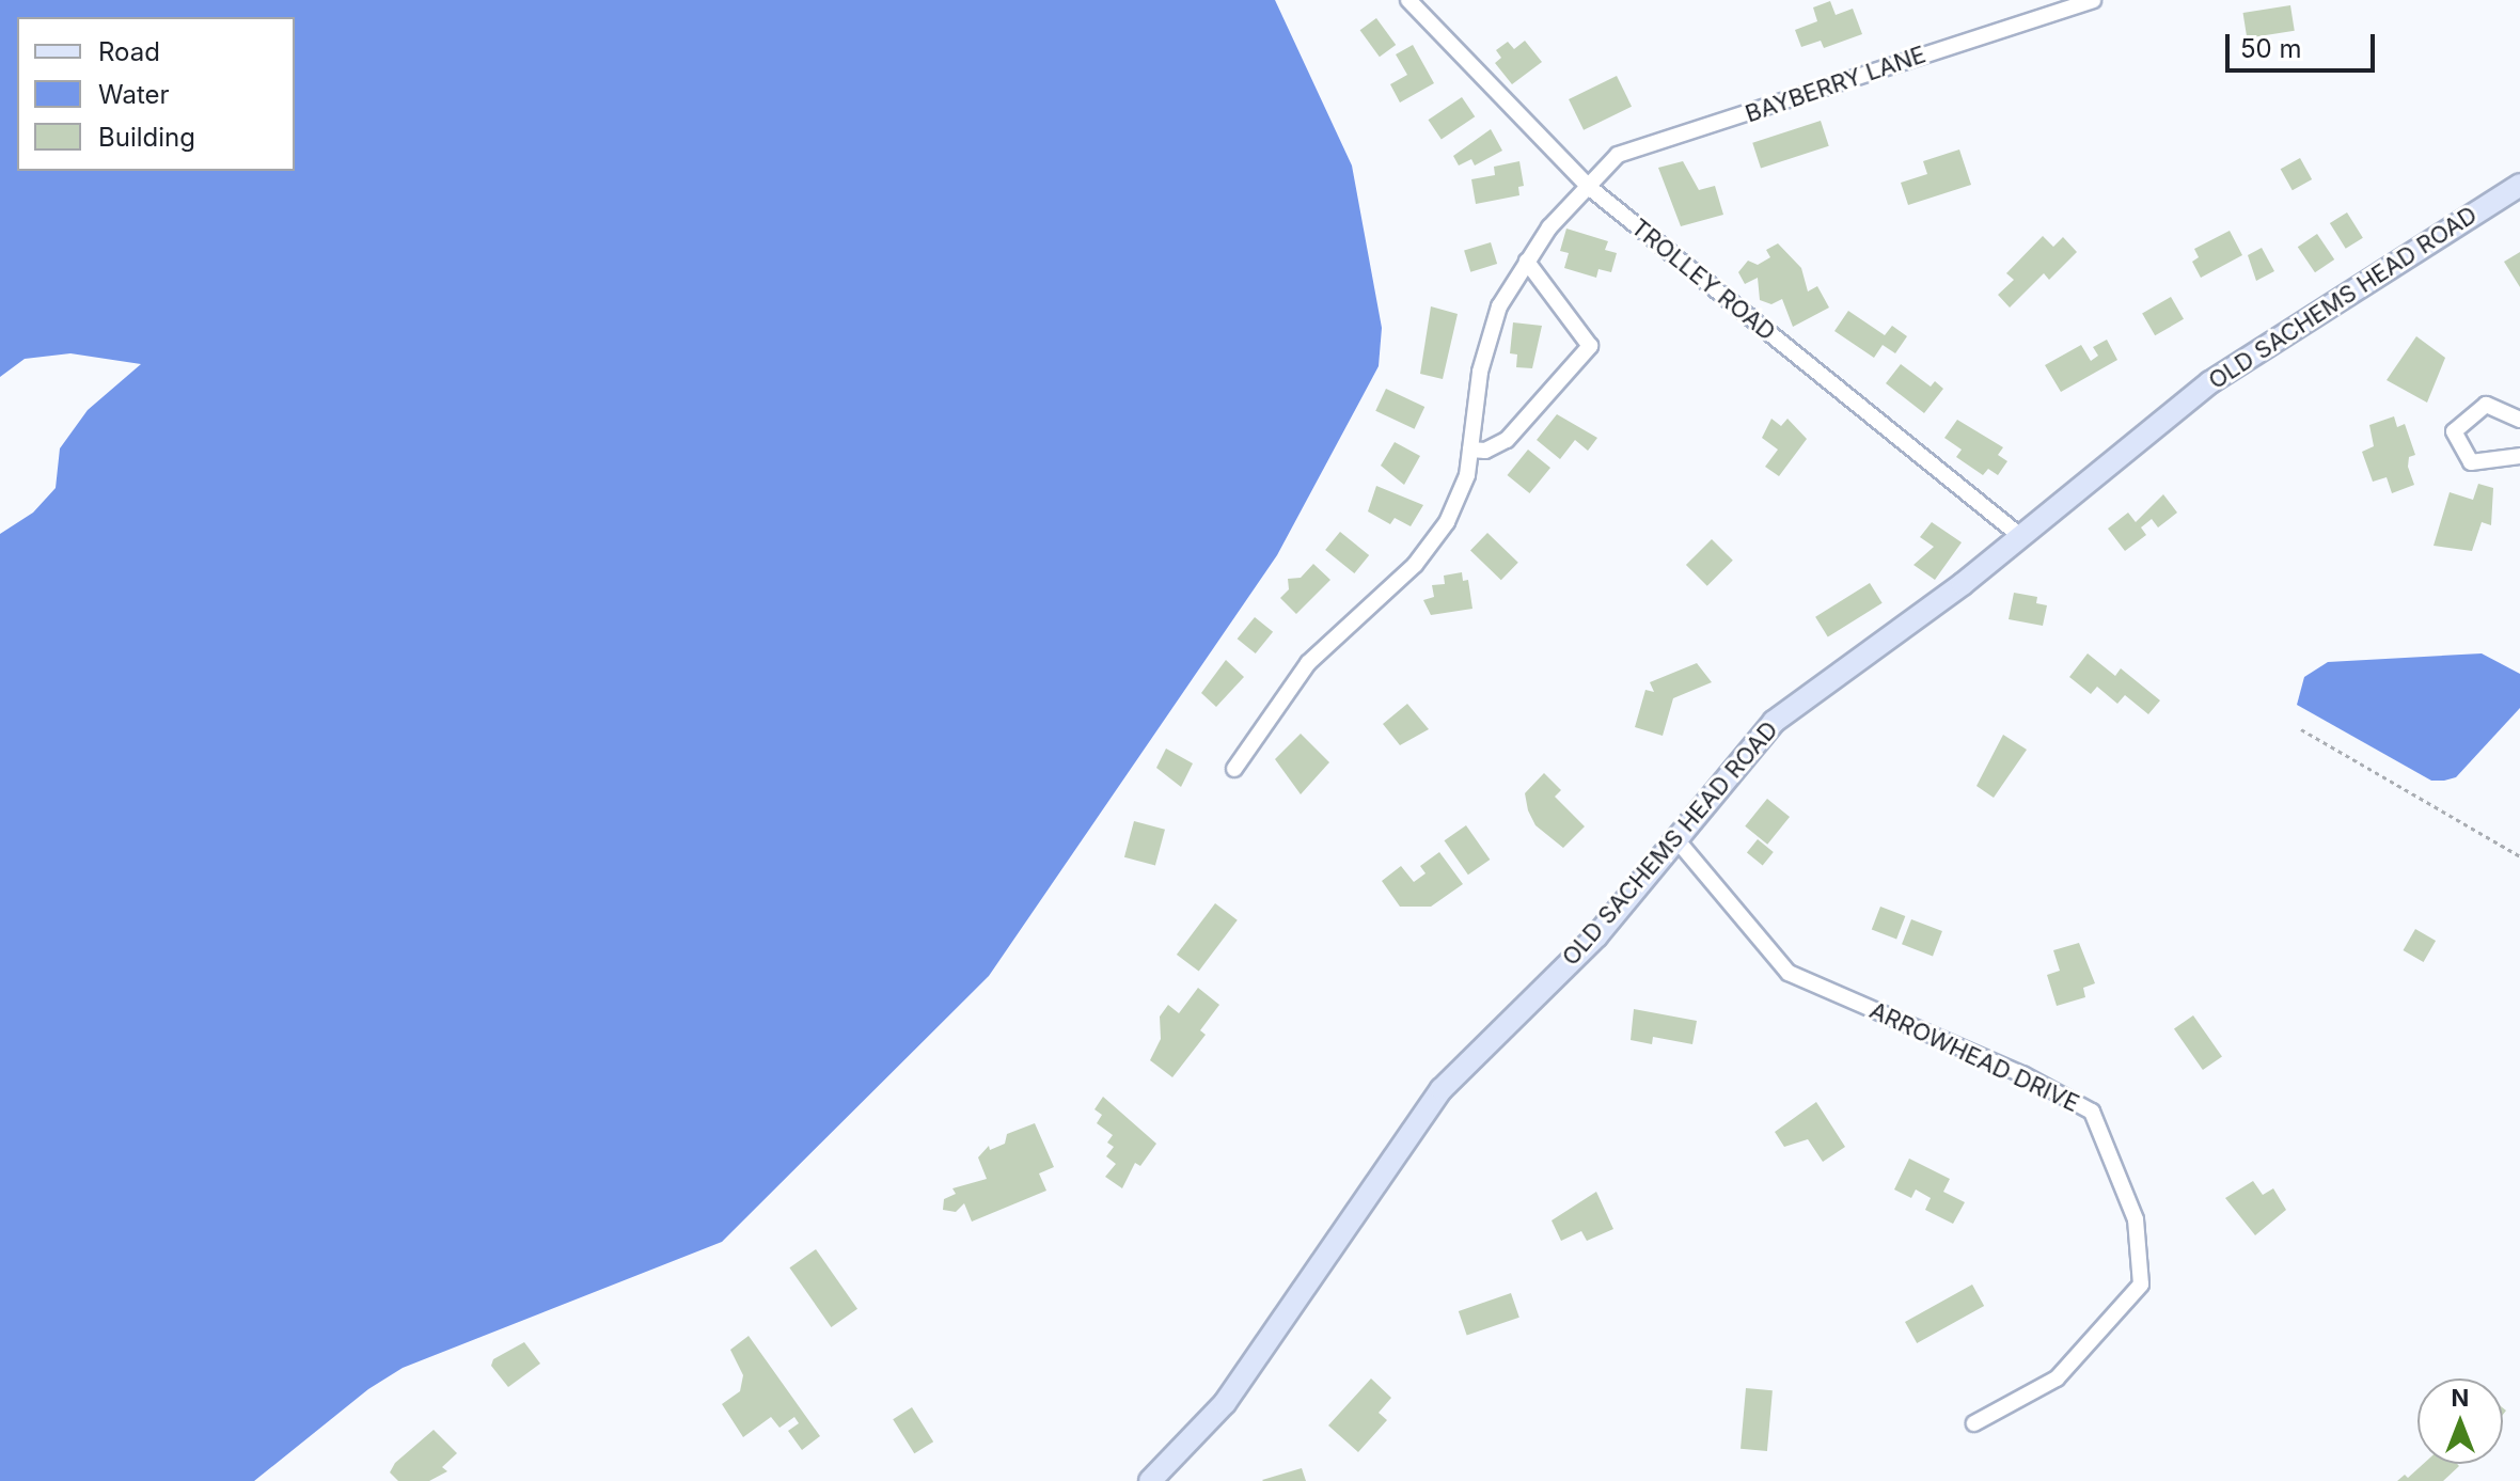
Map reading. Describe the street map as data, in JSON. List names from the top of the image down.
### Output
{
  "streets": {
    "street": [
      "BAYBERRY LANE",
      "TROLLEY ROAD",
      "OLD SACHEMS HEAD ROAD",
      "ARROWHEAD DRIVE"
    ]
  },
  "crossings": [
    ["BAYBERRY LANE", "TROLLEY ROAD"],
    ["TROLLEY ROAD", "OLD SACHEMS HEAD ROAD"],
    ["OLD SACHEMS HEAD ROAD", "ARROWHEAD DRIVE"]
  ],
  "legend": ["Road", "Water", "Building"],
  "scale_bar": "50 m",
  "north": "top"
}
